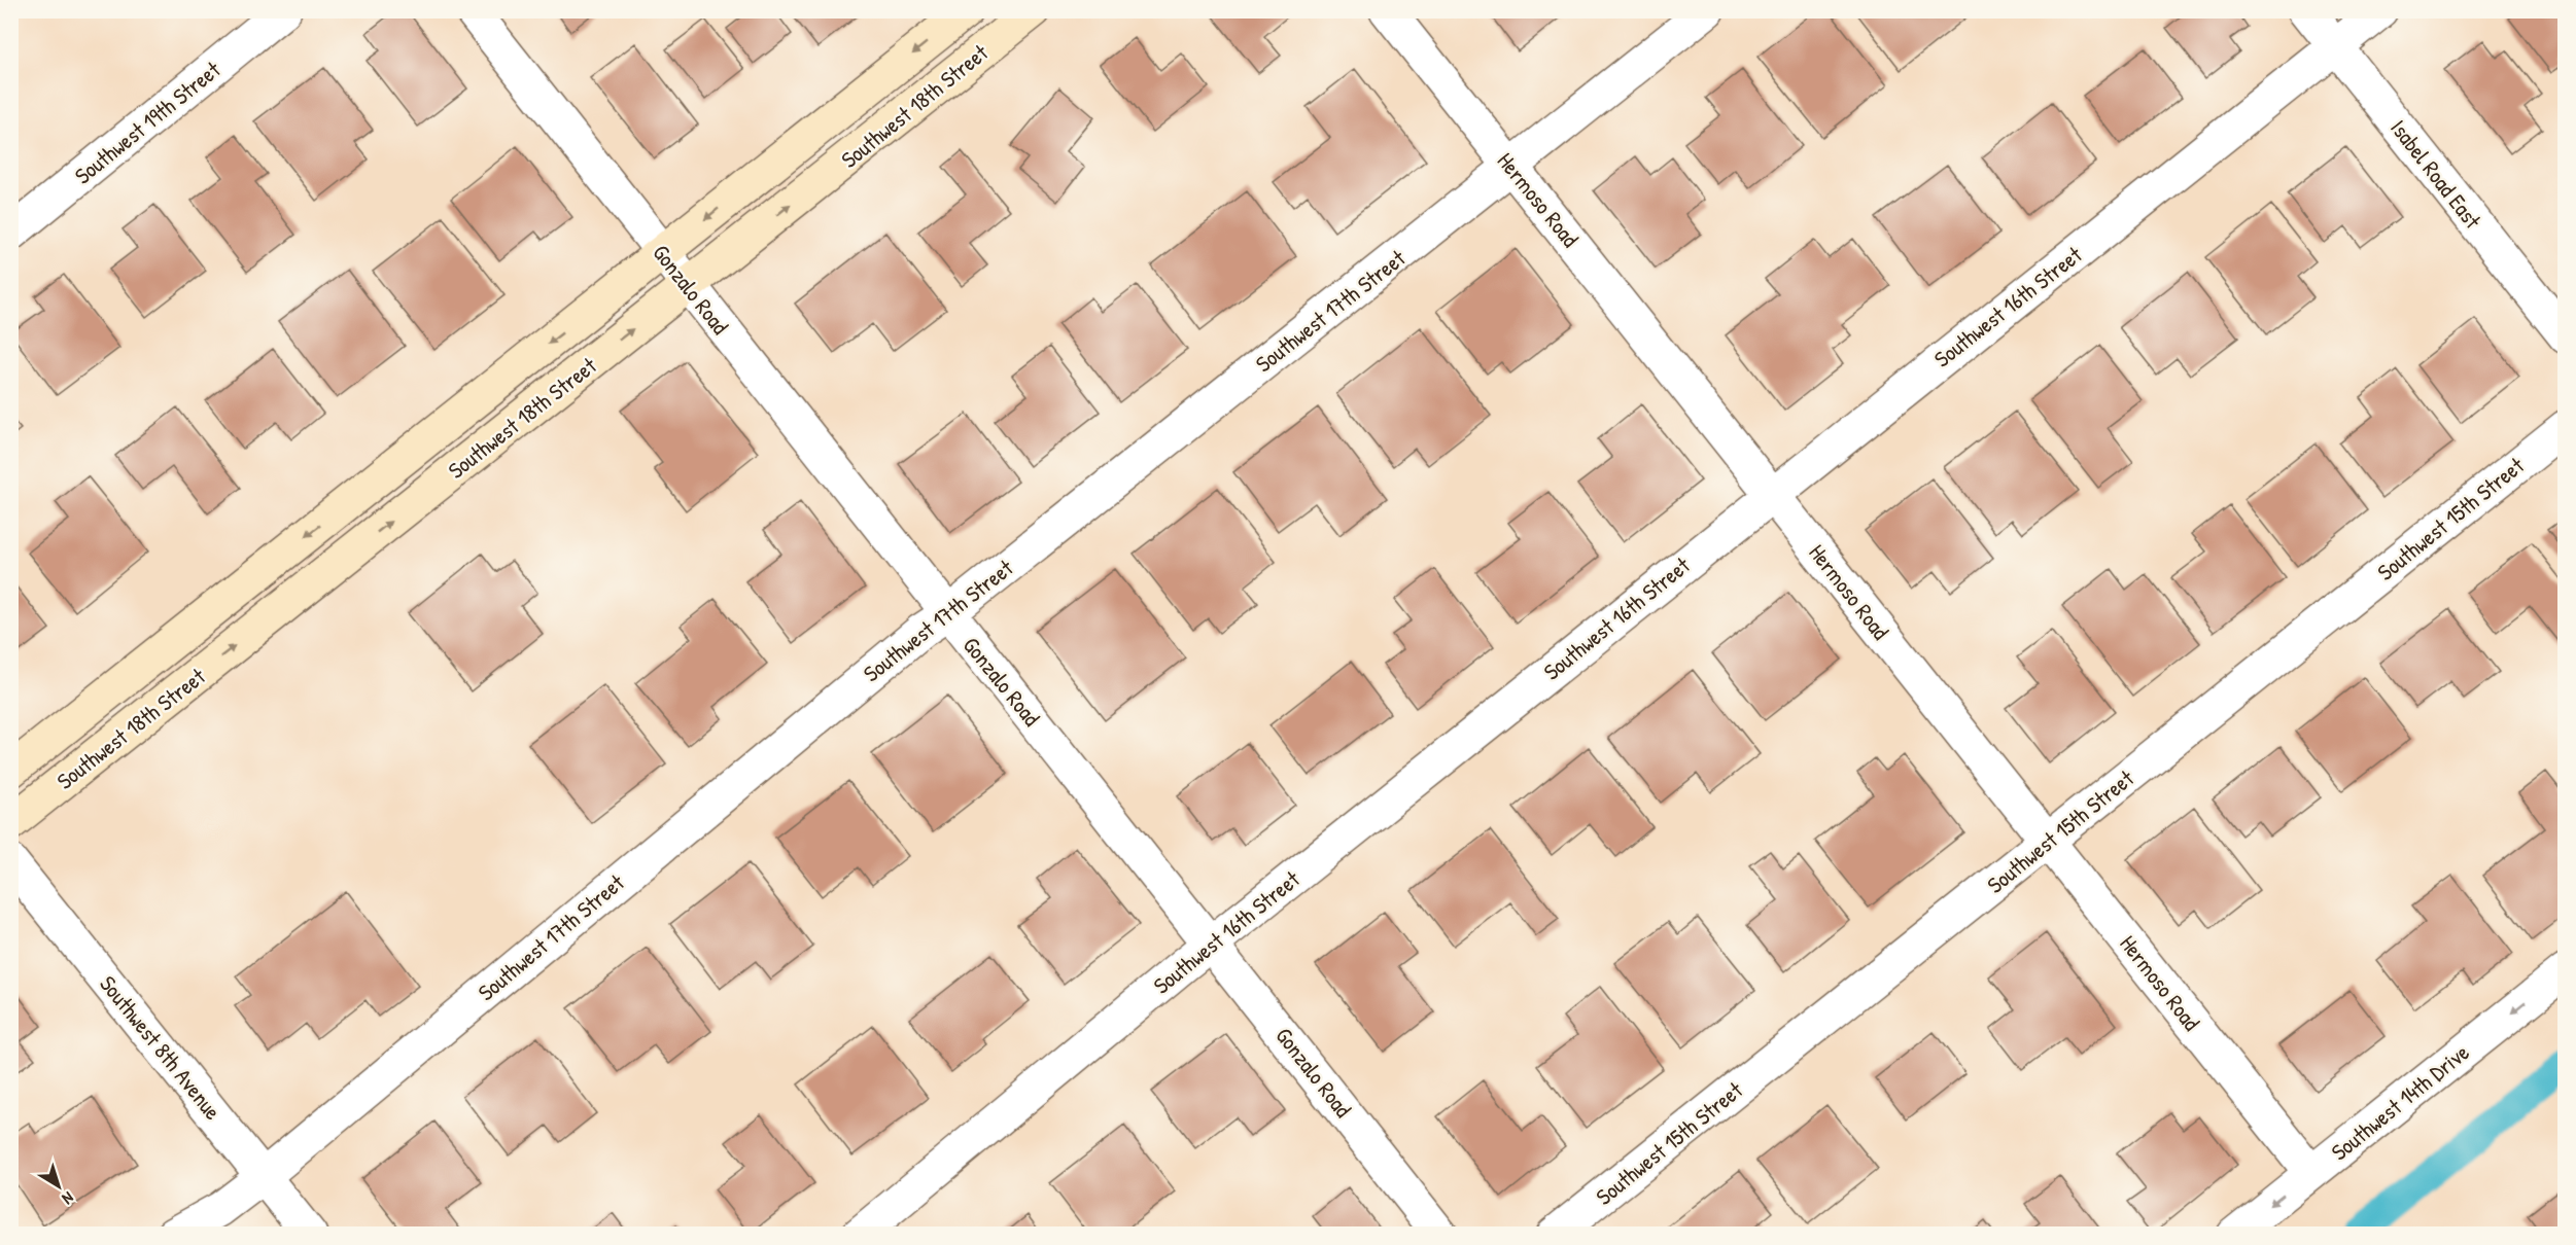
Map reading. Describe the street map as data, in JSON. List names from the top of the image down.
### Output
{
  "streets": {
    "main road": ["Southwest 18th Street"],
    "street": [
      "Southwest 19th Street",
      "Isabel Road East",
      "Hermoso Road",
      "Gonzalo Road",
      "Southwest 16th Street",
      "Southwest 17th Street",
      "Southwest 15th Street",
      "Southwest 8th Avenue",
      "Southwest 14th Drive"
    ]
  },
  "crossings": [
    ["Southwest 18th Street", "Gonzalo Road"],
    ["Isabel Road East", "Southwest 16th Street"],
    ["Hermoso Road", "Southwest 16th Street"],
    ["Hermoso Road", "Southwest 17th Street"],
    ["Hermoso Road", "Southwest 15th Street"],
    ["Hermoso Road", "Southwest 14th Drive"],
    ["Gonzalo Road", "Southwest 16th Street"],
    ["Gonzalo Road", "Southwest 17th Street"],
    ["Southwest 17th Street", "Southwest 8th Avenue"]
  ],
  "one_way": ["Southwest 14th Drive"],
  "north": "bottom right"
}
